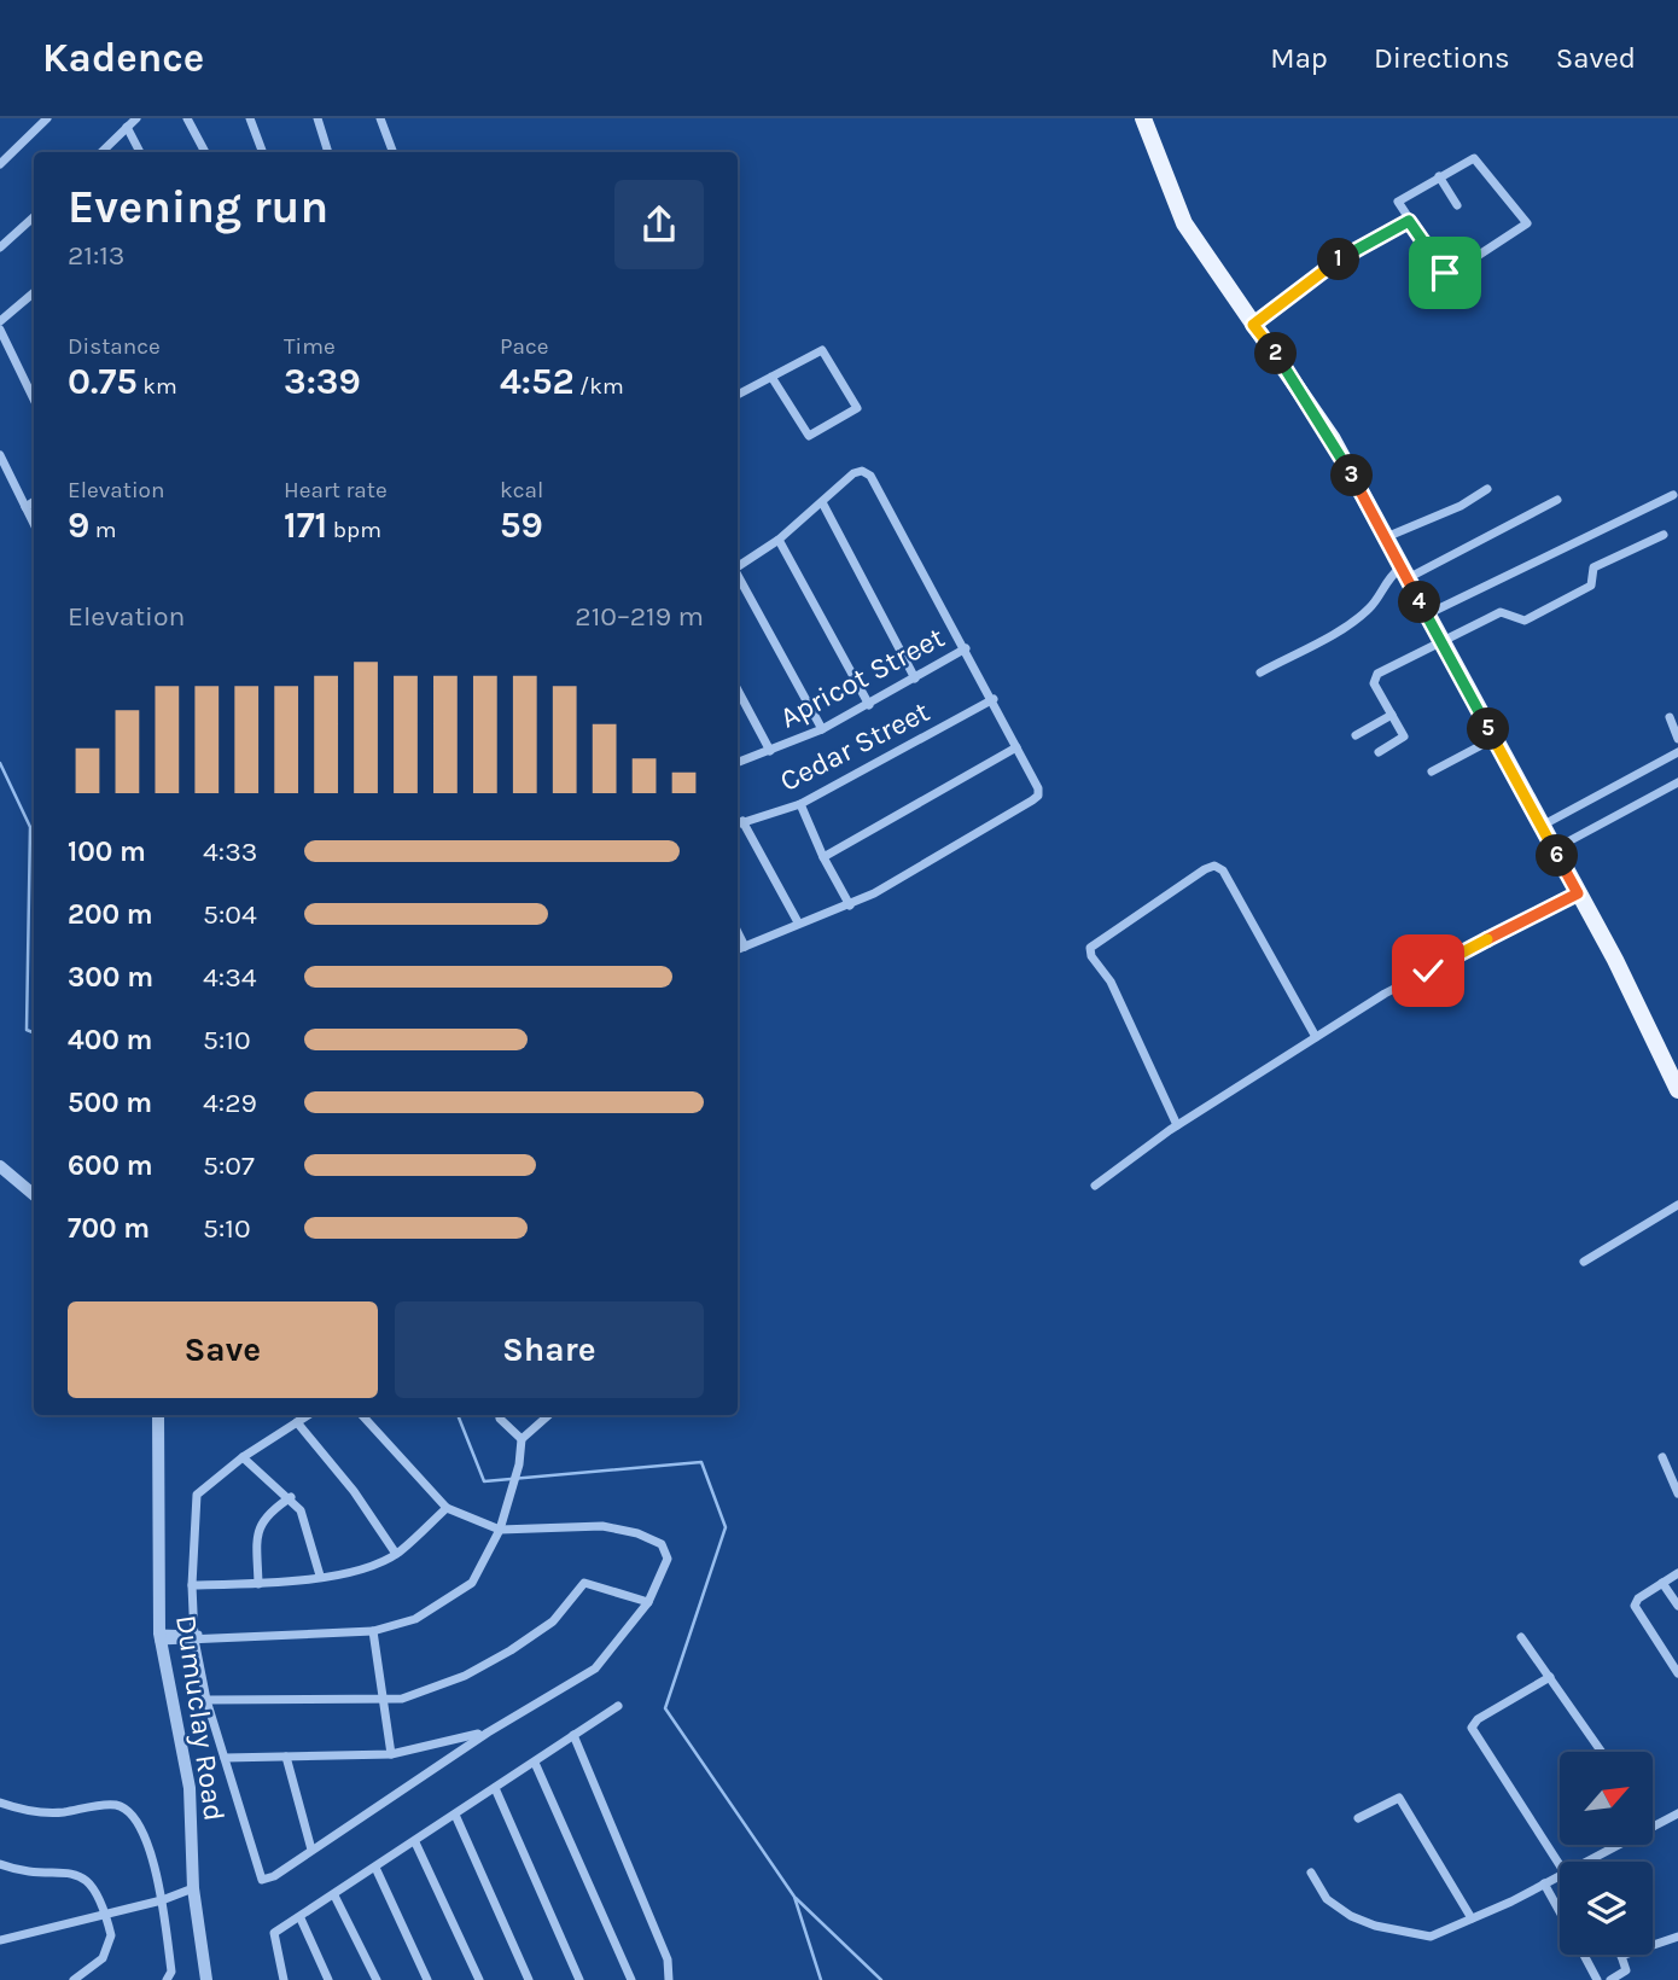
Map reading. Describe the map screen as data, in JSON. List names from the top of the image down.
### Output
{
  "streets": {
    "street": ["Apricot Street", "Cedar Street", "Dumuclay Road"]
  },
  "north": "top right",
  "page": {
    "header": "Kadence",
    "nav": ["Map", "Directions", "Saved"],
    "heading": ["Evening run", "21:13"],
    "pins": [
      "1",
      "2",
      "3",
      "4",
      "5",
      "6"
    ],
    "stats": [
      ["Distance", "0.75 km"],
      ["Time", "3:39"],
      ["Pace", "4:52 /km"],
      ["Elevation", "9 m"],
      ["Heart rate", "171 bpm"],
      ["kcal", "59"]
    ],
    "chart": ["Elevation", "210–219 m"],
    "list": [
      {
        "name": "100 m",
        "note": "4:33"
      },
      {
        "name": "200 m",
        "note": "5:04"
      },
      {
        "name": "300 m",
        "note": "4:34"
      },
      {
        "name": "400 m",
        "note": "5:10"
      },
      {
        "name": "500 m",
        "note": "4:29"
      },
      {
        "name": "600 m",
        "note": "5:07"
      },
      {
        "name": "700 m",
        "note": "5:10"
      }
    ],
    "buttons": ["Save", "Share"]
  }
}
